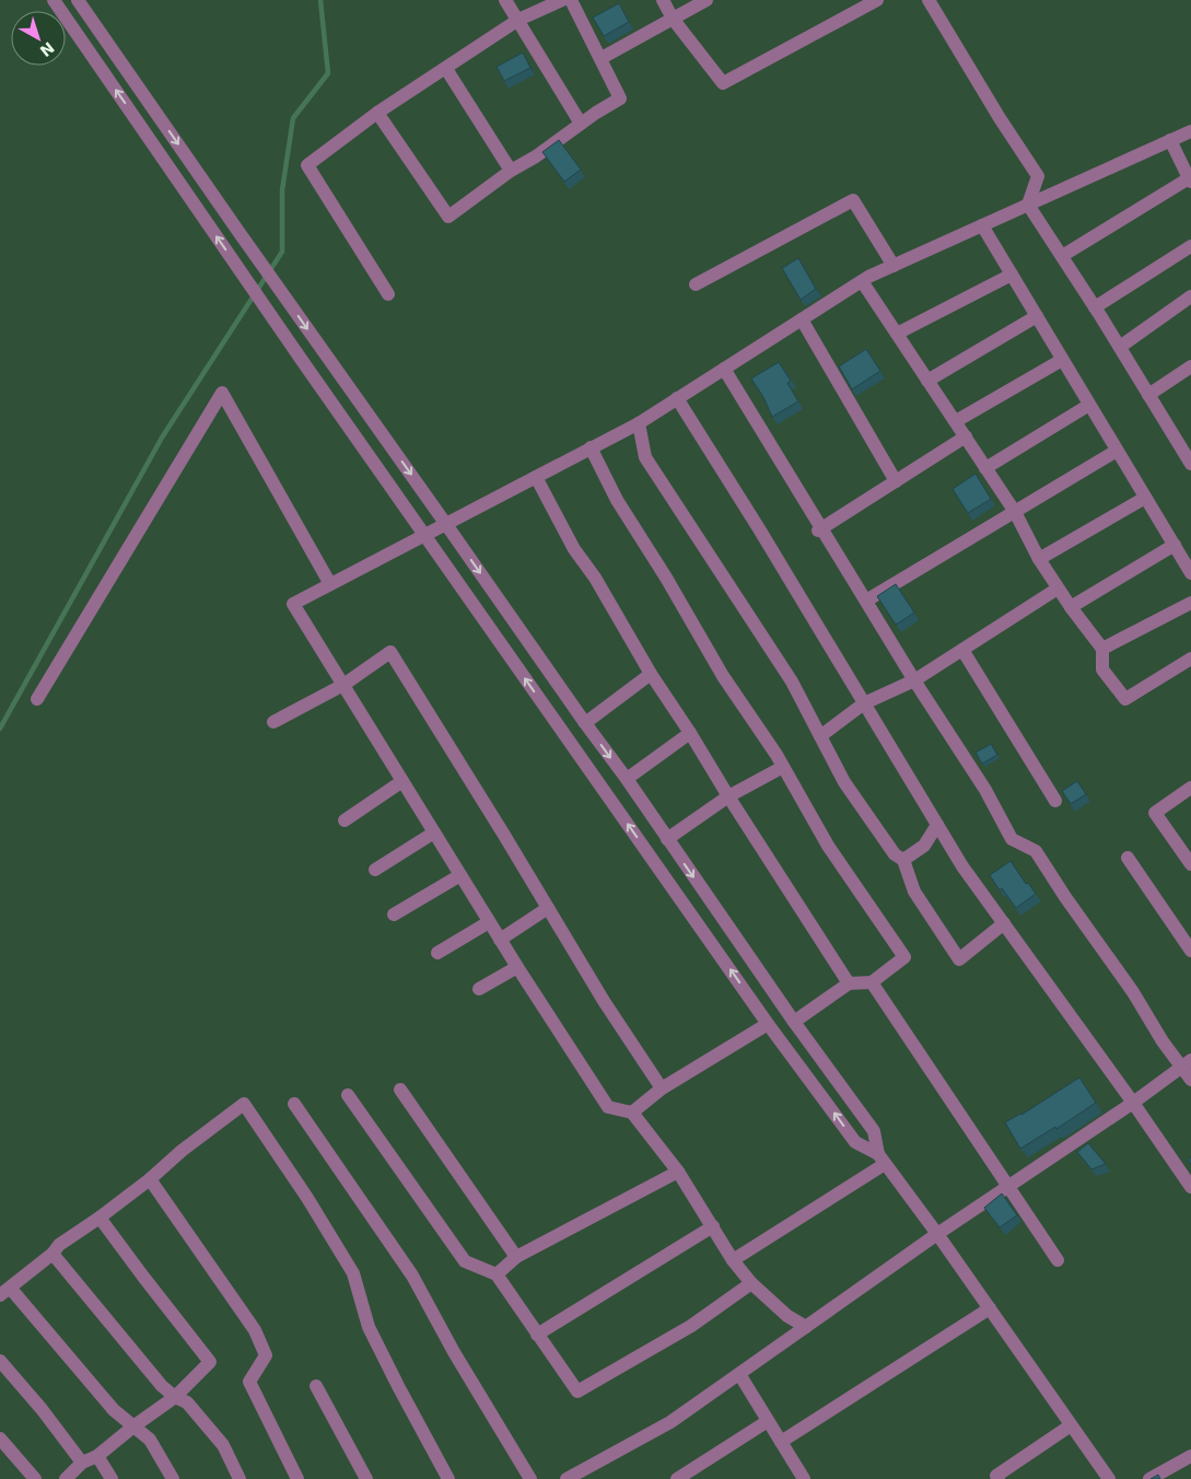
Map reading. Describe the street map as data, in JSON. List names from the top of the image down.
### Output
{
  "north": "bottom right"
}
